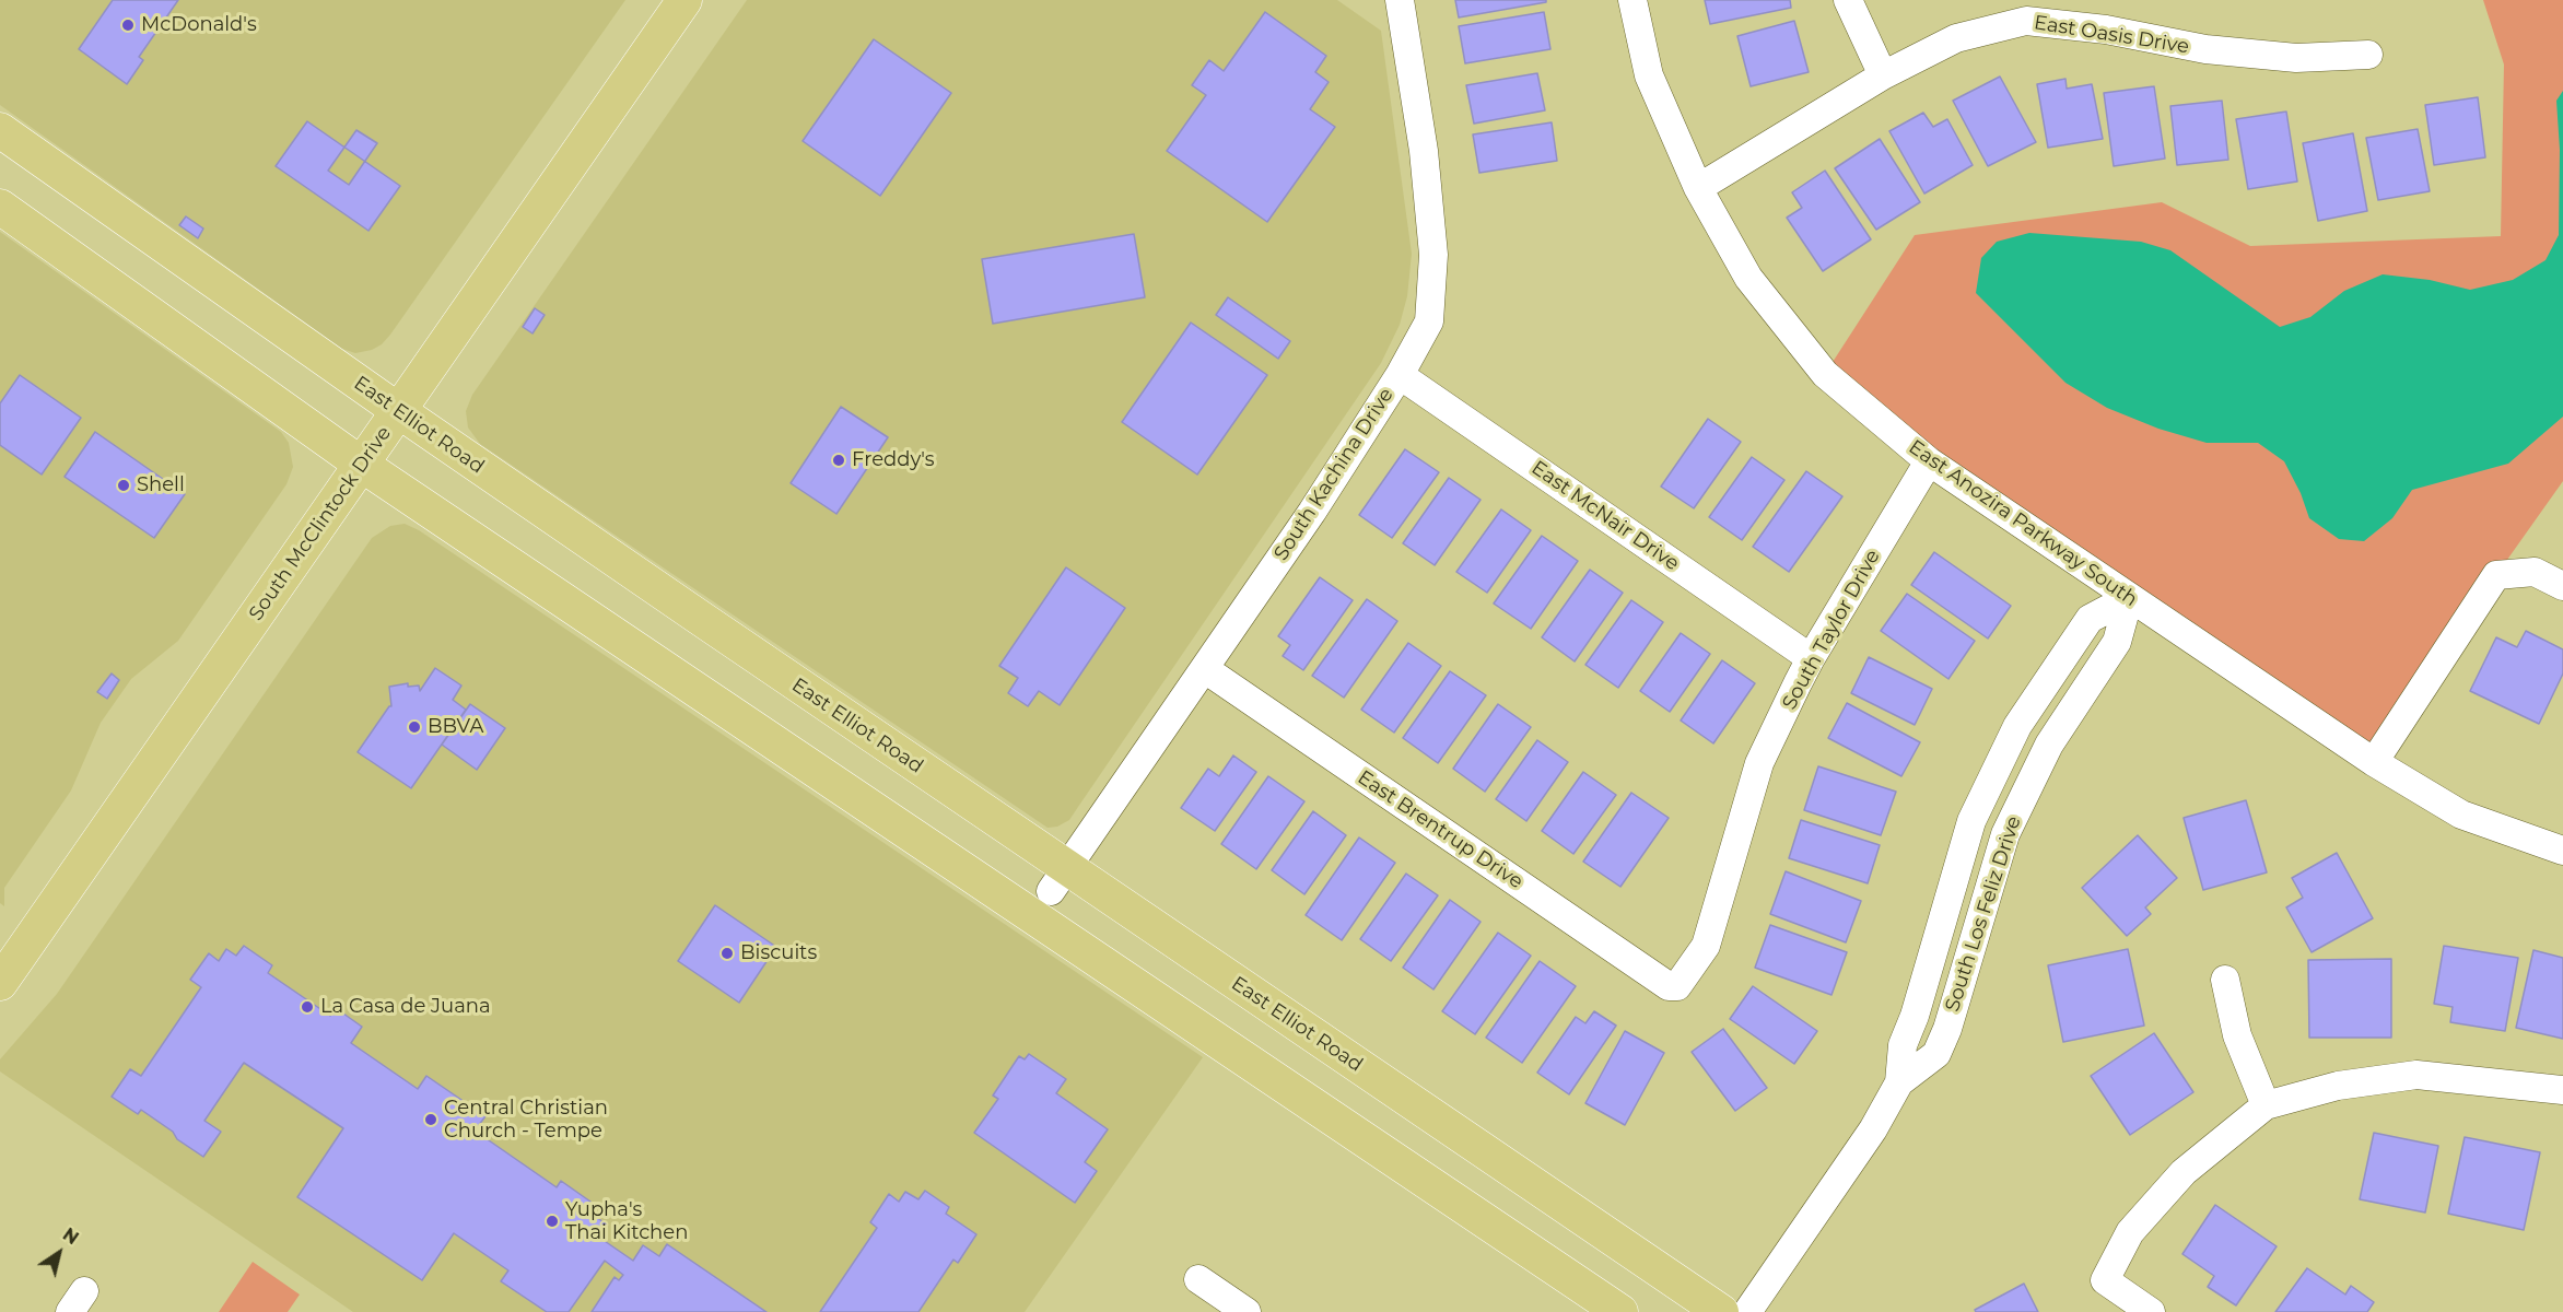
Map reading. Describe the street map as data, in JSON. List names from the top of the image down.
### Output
{
  "streets": {
    "main road": ["East Elliot Road", "South McClintock Drive"],
    "street": [
      "East Oasis Drive",
      "South Kachina Drive",
      "East McNair Drive",
      "East Anozira Parkway South",
      "South Taylor Drive",
      "East Brentrup Drive",
      "South Los Feliz Drive"
    ]
  },
  "crossings": [
    ["East Oasis Drive", "East Anozira Parkway South"],
    ["East Elliot Road", "South Kachina Drive"],
    ["East Elliot Road", "South McClintock Drive"],
    ["South Kachina Drive", "East McNair Drive"],
    ["South Kachina Drive", "East Brentrup Drive"],
    ["East McNair Drive", "South Taylor Drive"],
    ["East Anozira Parkway South", "South Taylor Drive"],
    ["East Anozira Parkway South", "South Los Feliz Drive"],
    ["South Taylor Drive", "East Brentrup Drive"]
  ],
  "places": [
    "McDonald's",
    "Freddy's",
    "Shell",
    "BBVA",
    "Biscuits",
    "La Casa de Juana",
    "Central Christian Church - Tempe",
    "Yupha's Thai Kitchen"
  ],
  "north": "top right"
}
